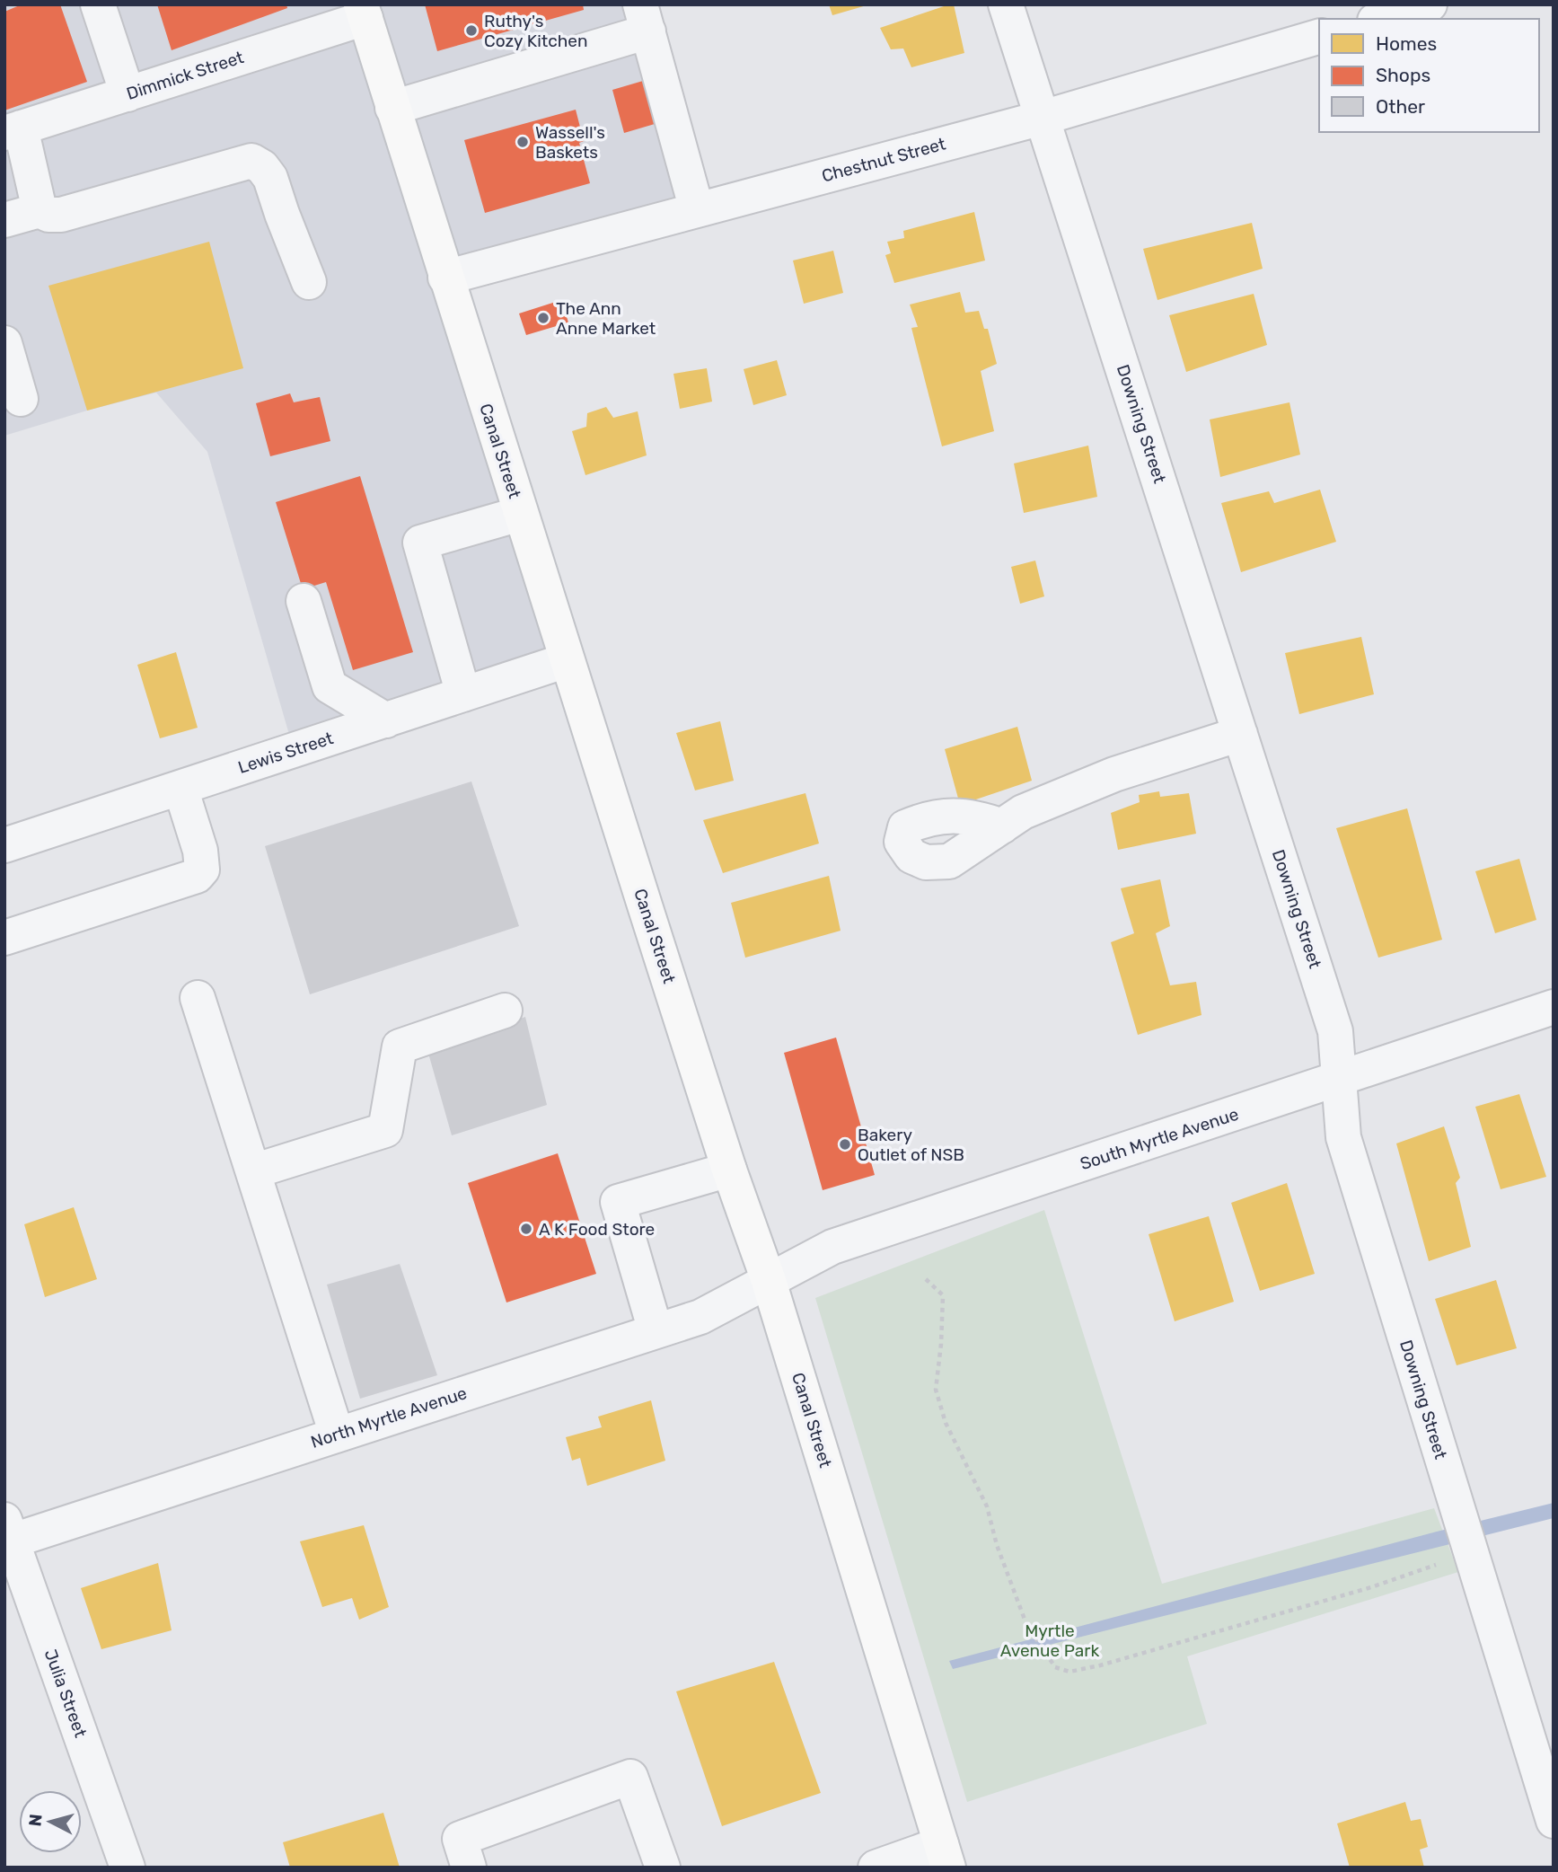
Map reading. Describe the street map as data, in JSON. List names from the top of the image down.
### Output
{
  "streets": {
    "main road": ["Canal Street"],
    "street": [
      "Dimmick Street",
      "Chestnut Street",
      "Downing Street",
      "Lewis Street",
      "South Myrtle Avenue",
      "North Myrtle Avenue",
      "Julia Street"
    ]
  },
  "crossings": [
    ["Dimmick Street", "Canal Street"],
    ["Chestnut Street", "Downing Street"],
    ["Chestnut Street", "Canal Street"],
    ["Downing Street", "South Myrtle Avenue"],
    ["Canal Street", "Lewis Street"],
    ["Canal Street", "South Myrtle Avenue"],
    ["Canal Street", "North Myrtle Avenue"],
    ["South Myrtle Avenue", "North Myrtle Avenue"],
    ["North Myrtle Avenue", "Julia Street"]
  ],
  "parks": ["Myrtle Avenue Park"],
  "places": [
    "Ruthy's Cozy Kitchen",
    "Wassell's Baskets",
    "The Ann Anne Market",
    "Bakery Outlet of NSB",
    "A K Food Store"
  ],
  "legend": ["Homes", "Shops", "Other"],
  "north": "left"
}
